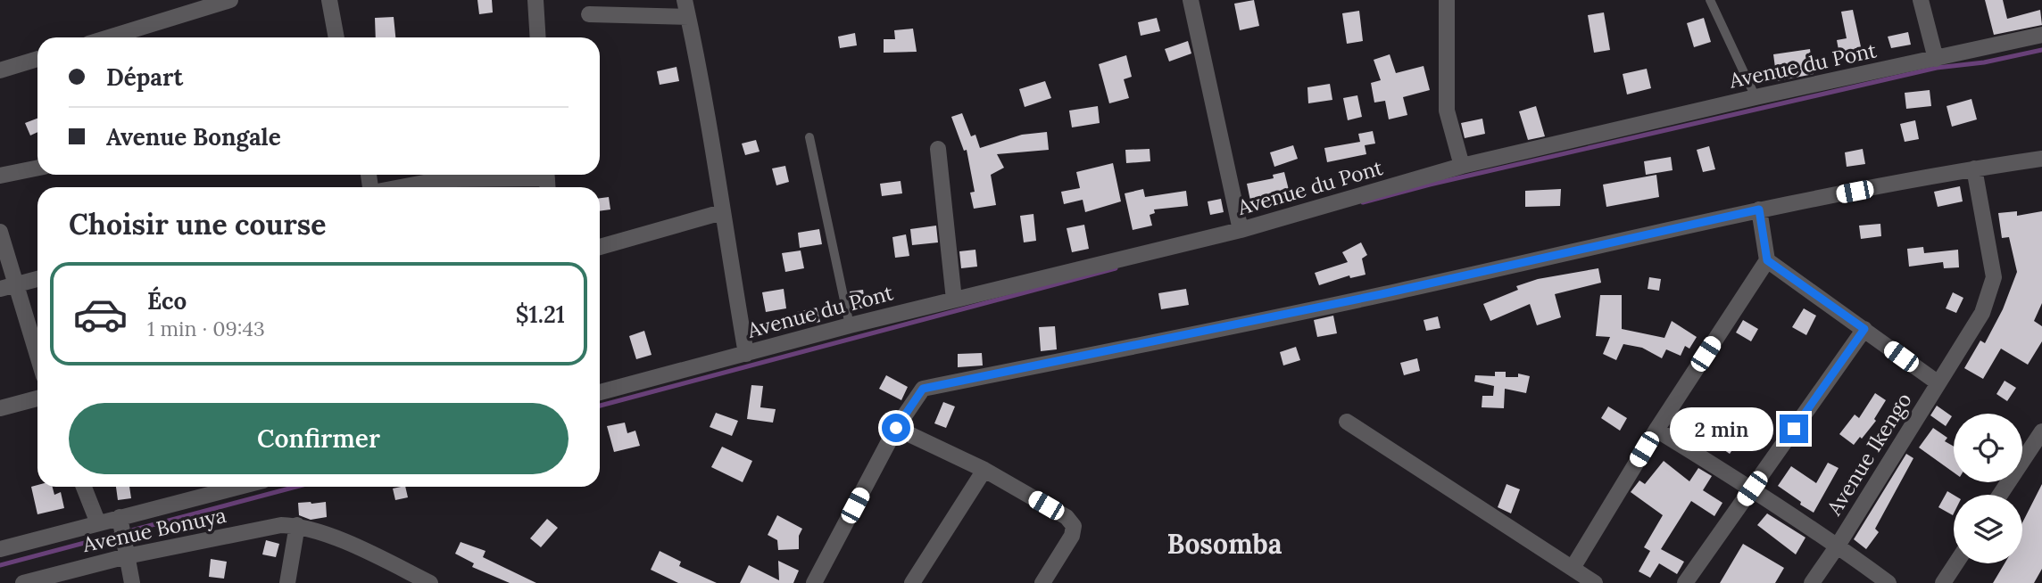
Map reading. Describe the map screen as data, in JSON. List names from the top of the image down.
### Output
{
  "streets": {
    "street": ["Avenue du Pont", "Avenue Ikengo", "Avenue Bonuya"]
  },
  "districts": ["Bosomba"],
  "page": {
    "banner": ["Départ", "Avenue Bongale"],
    "heading": "Choisir une course",
    "list": [
      {
        "name": "Éco",
        "note": "1 min · 09:43",
        "value": "$1.21"
      }
    ],
    "buttons": "Confirmer",
    "bubble": "2 min"
  }
}
